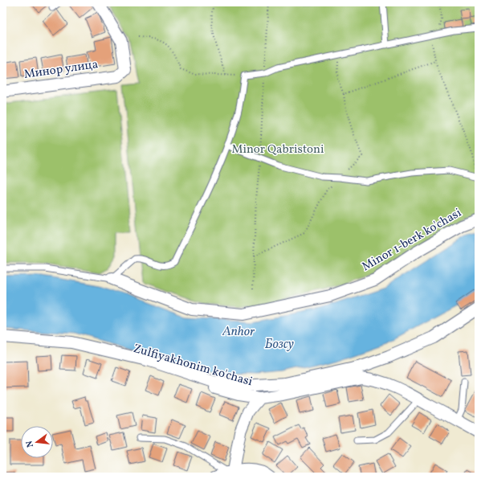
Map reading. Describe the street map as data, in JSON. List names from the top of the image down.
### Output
{
  "streets": {
    "street": ["Минор улица", "Minor 1-berk ko'chasi", "Zulfiyakhonim ko'chasi"]
  },
  "water": ["Anhor", "Бозсу"],
  "parks": ["Minor Qabristoni"],
  "north": "left"
}
